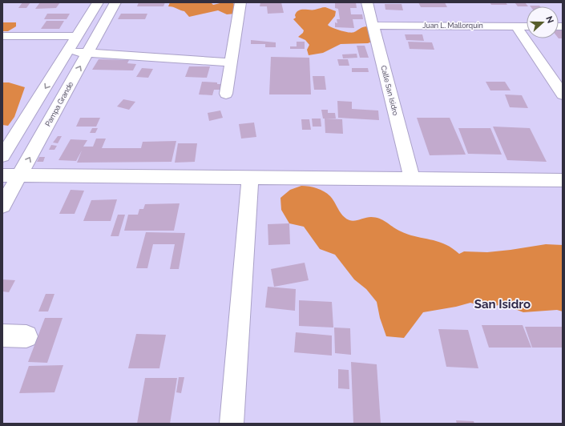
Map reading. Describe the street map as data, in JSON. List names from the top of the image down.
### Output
{
  "streets": {
    "street": ["Juan L. Mallorquin", "Calle San Isidro", "Pampa Grande"]
  },
  "crossings": [
    ["Juan L. Mallorquin", "Calle San Isidro"]
  ],
  "districts": ["San Isidro"],
  "north": "right"
}
